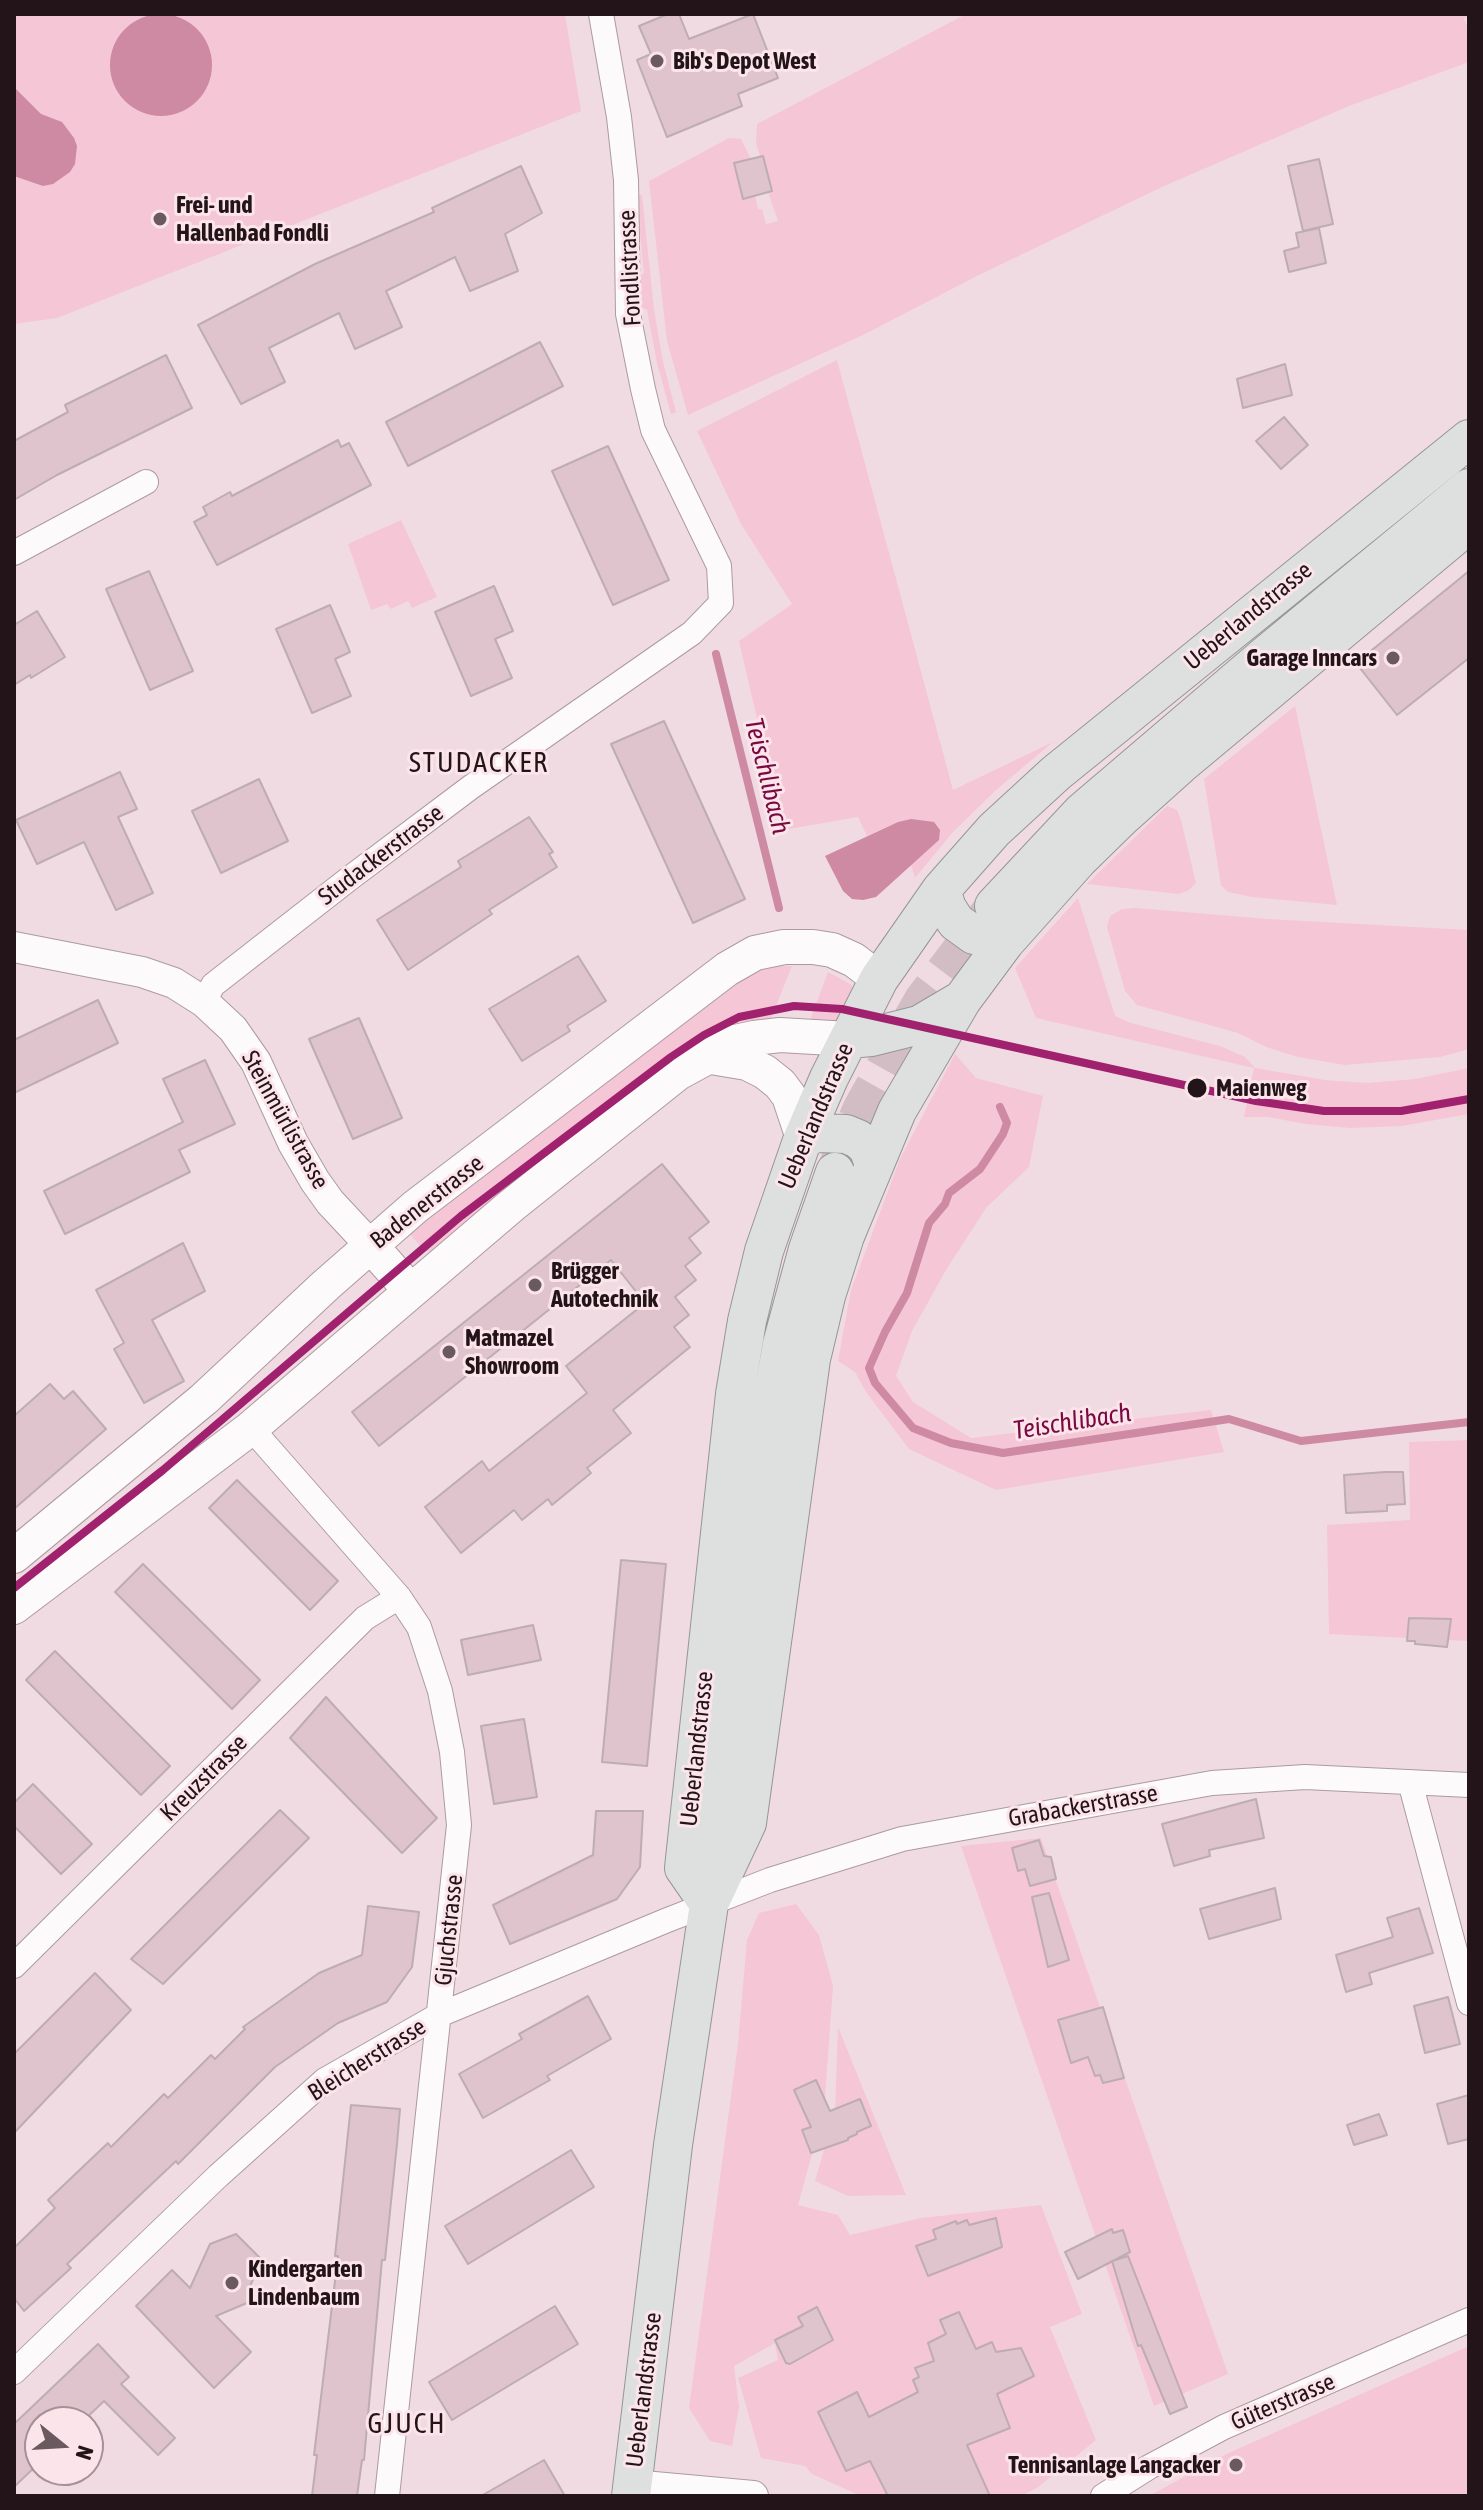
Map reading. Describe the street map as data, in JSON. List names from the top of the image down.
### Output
{
  "streets": {
    "main road": ["Ueberlandstrasse", "Badenerstrasse"],
    "street": [
      "Fondlistrasse",
      "Studackerstrasse",
      "Steinmürlistrasse",
      "Kreuzstrasse",
      "Grabackerstrasse",
      "Gjuchstrasse",
      "Bleicherstrasse",
      "Güterstrasse"
    ]
  },
  "crossings": [
    ["Fondlistrasse", "Studackerstrasse"],
    ["Ueberlandstrasse", "Badenerstrasse"],
    ["Ueberlandstrasse", "Grabackerstrasse"],
    ["Ueberlandstrasse", "Bleicherstrasse"],
    ["Studackerstrasse", "Steinmürlistrasse"],
    ["Steinmürlistrasse", "Badenerstrasse"],
    ["Kreuzstrasse", "Gjuchstrasse"],
    ["Grabackerstrasse", "Bleicherstrasse"],
    ["Gjuchstrasse", "Bleicherstrasse"]
  ],
  "districts": ["STUDACKER", "GJUCH"],
  "water": ["Teischlibach"],
  "places": [
    "Bib's Depot West",
    "Frei- und Hallenbad Fondli",
    "Garage Inncars",
    "Maienweg",
    "Brügger Autotechnik",
    "Matmazel Showroom",
    "Kindergarten Lindenbaum",
    "Tennisanlage Langacker"
  ],
  "north": "right"
}
